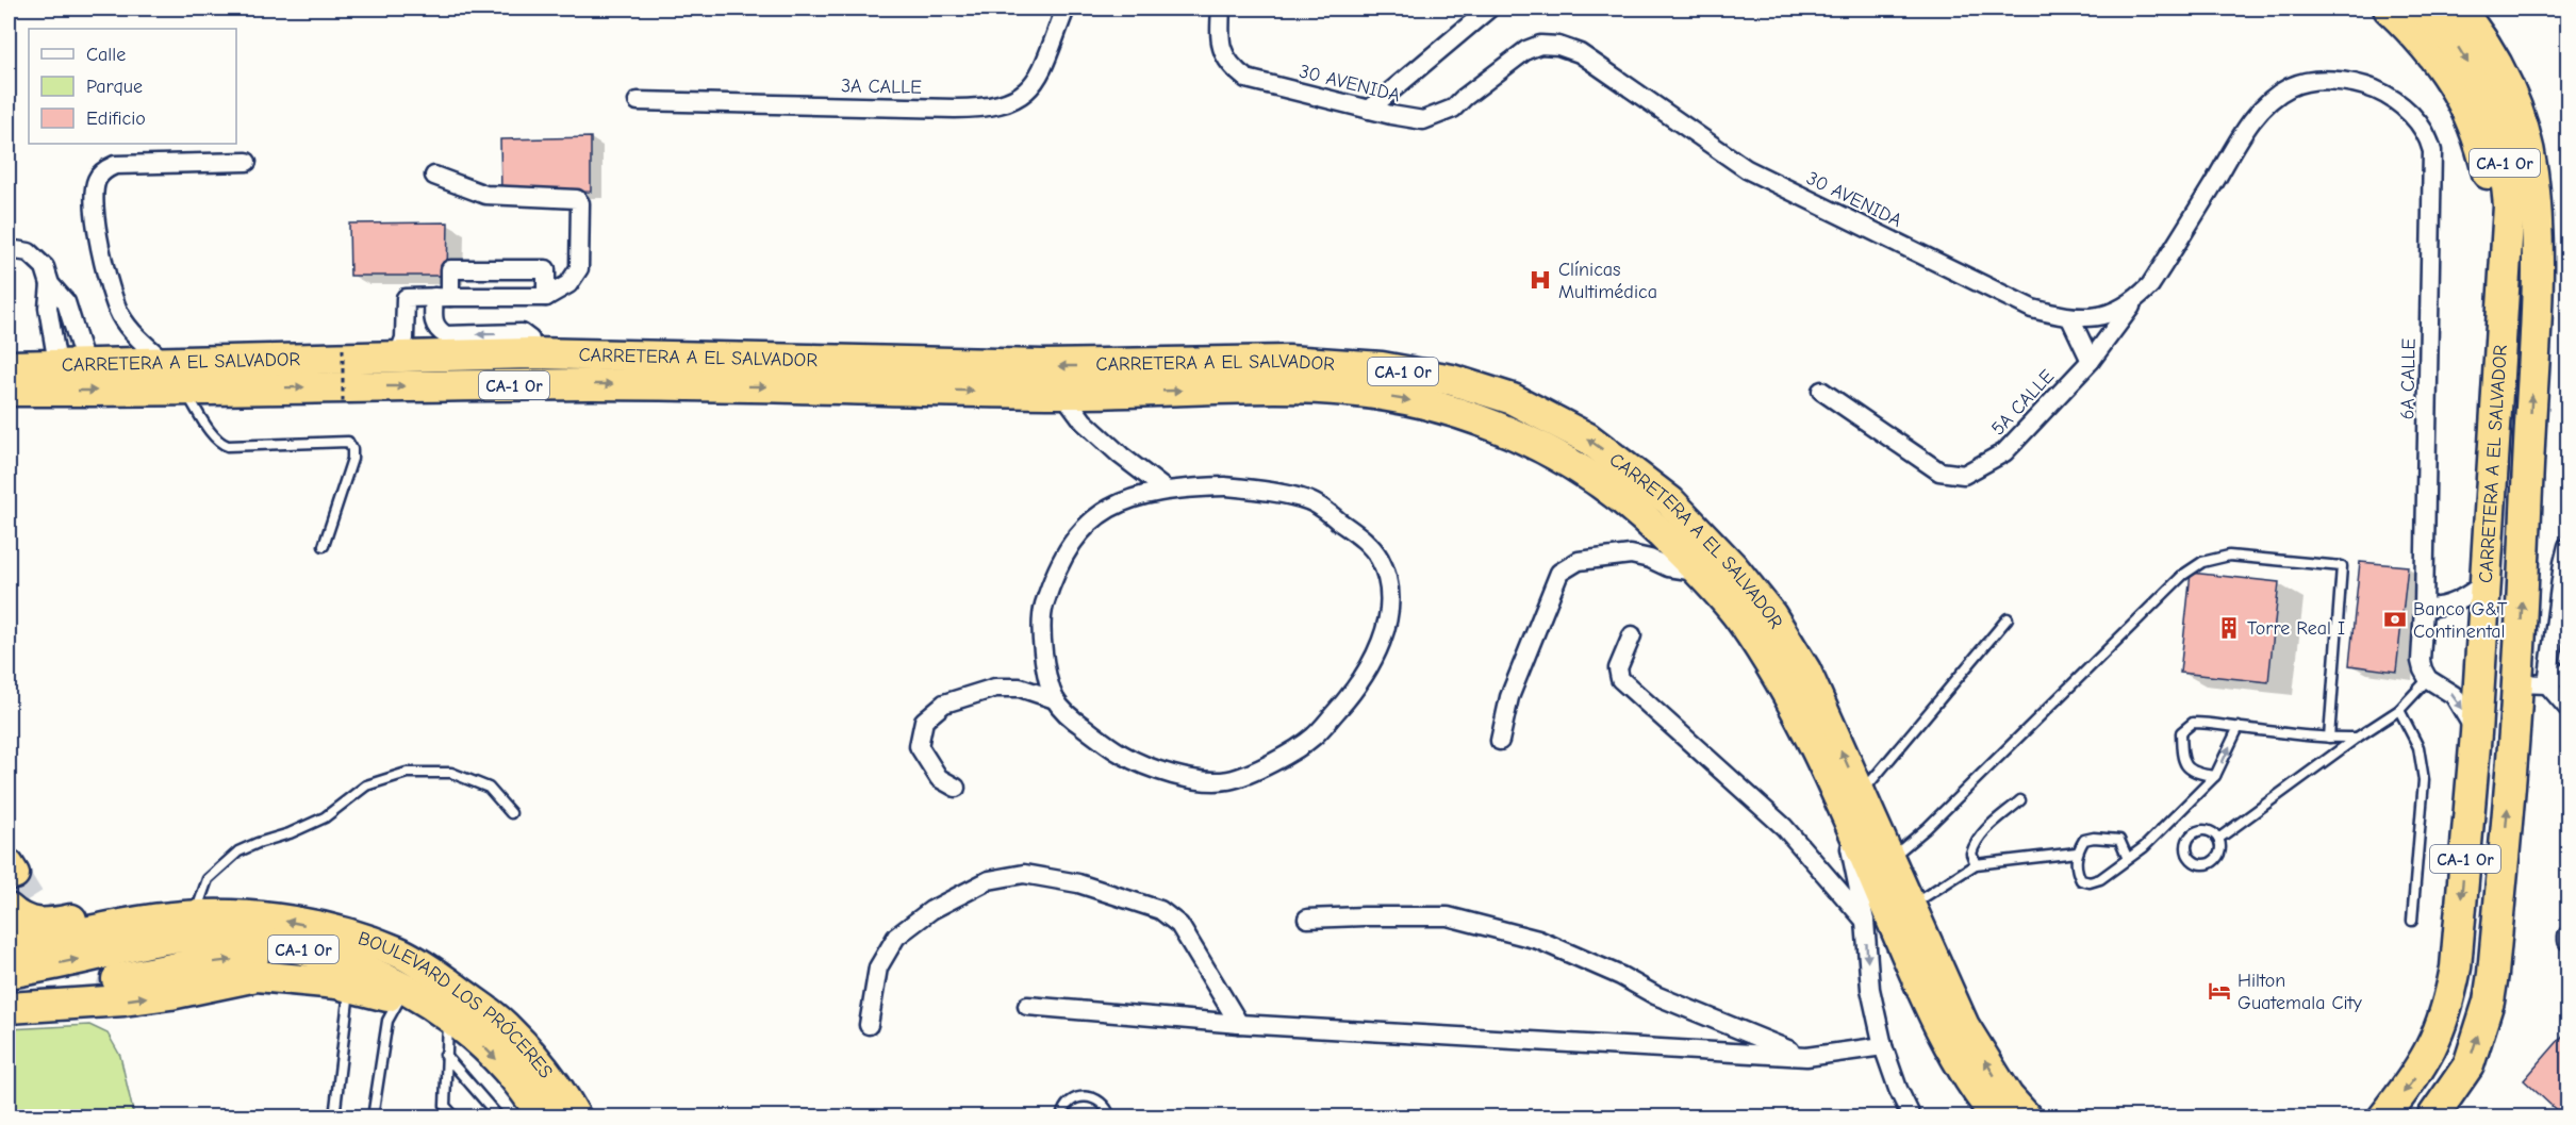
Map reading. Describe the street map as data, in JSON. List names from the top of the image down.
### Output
{
  "streets": {
    "highway": ["CA-1 Or", "CARRETERA A EL SALVADOR", "BOULEVARD LOS PRÓCERES"],
    "street": [
      "30 AVENIDA",
      "3A CALLE",
      "6A CALLE",
      "5A CALLE"
    ]
  },
  "crossings": [
    ["30 AVENIDA", "6A CALLE"],
    ["30 AVENIDA", "5A CALLE"],
    ["6A CALLE", "5A CALLE"]
  ],
  "places": {
    "hospital": ["Clínicas Multimédica"],
    "bank": ["Banco G&T Continental"],
    "building": ["Torre Real I"],
    "hotel": ["Hilton Guatemala City"]
  },
  "legend": ["Calle", "Parque", "Edificio"]
}
